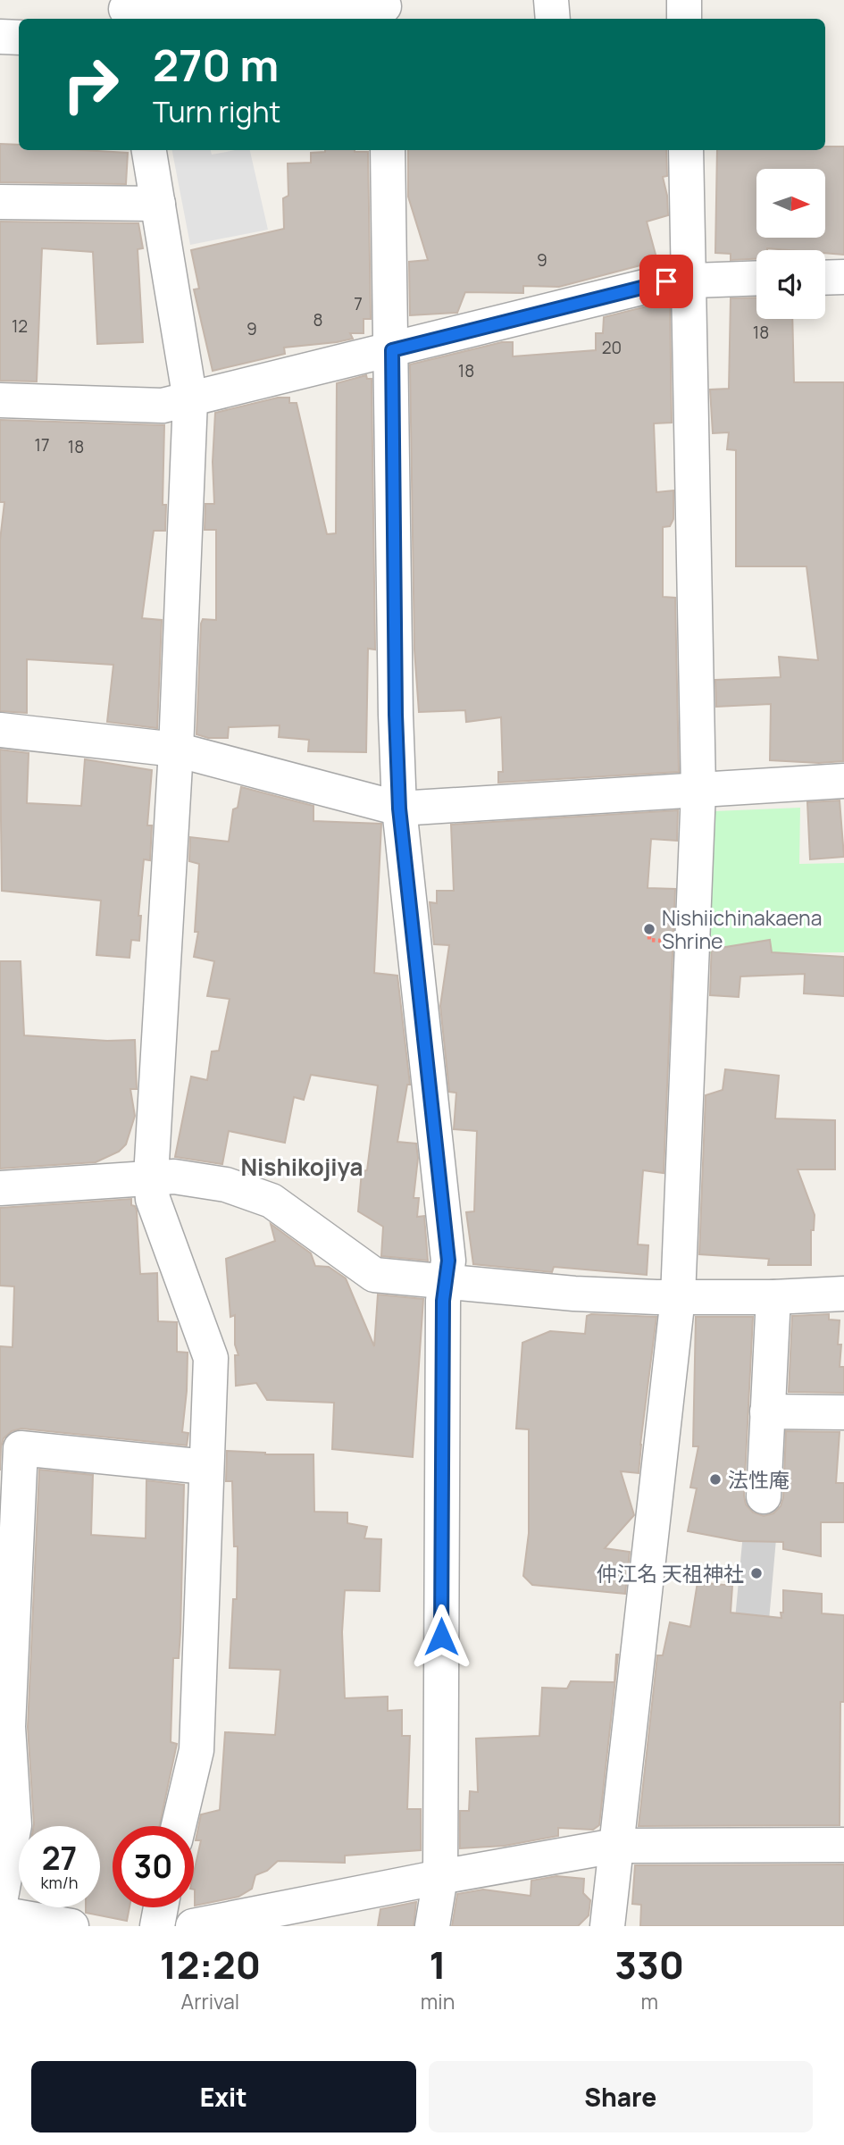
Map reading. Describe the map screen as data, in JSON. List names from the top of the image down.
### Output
{
  "districts": ["Nishikojiya"],
  "places": ["Nishiichinakaena Shrine", "法性庵", "仲江名 天祖神社"],
  "house_numbers": [
    "9",
    "7",
    "8",
    "12",
    "9",
    "18",
    "20",
    "18",
    "17",
    "18"
  ],
  "north": "right",
  "page": {
    "turn": ["270 m", "Turn right"],
    "speed": "27 km/h",
    "limit": "30",
    "eta": [
      "12:20",
      "Arrival",
      "1",
      "min",
      "330",
      "m"
    ],
    "buttons": ["Exit", "Share"]
  }
}
